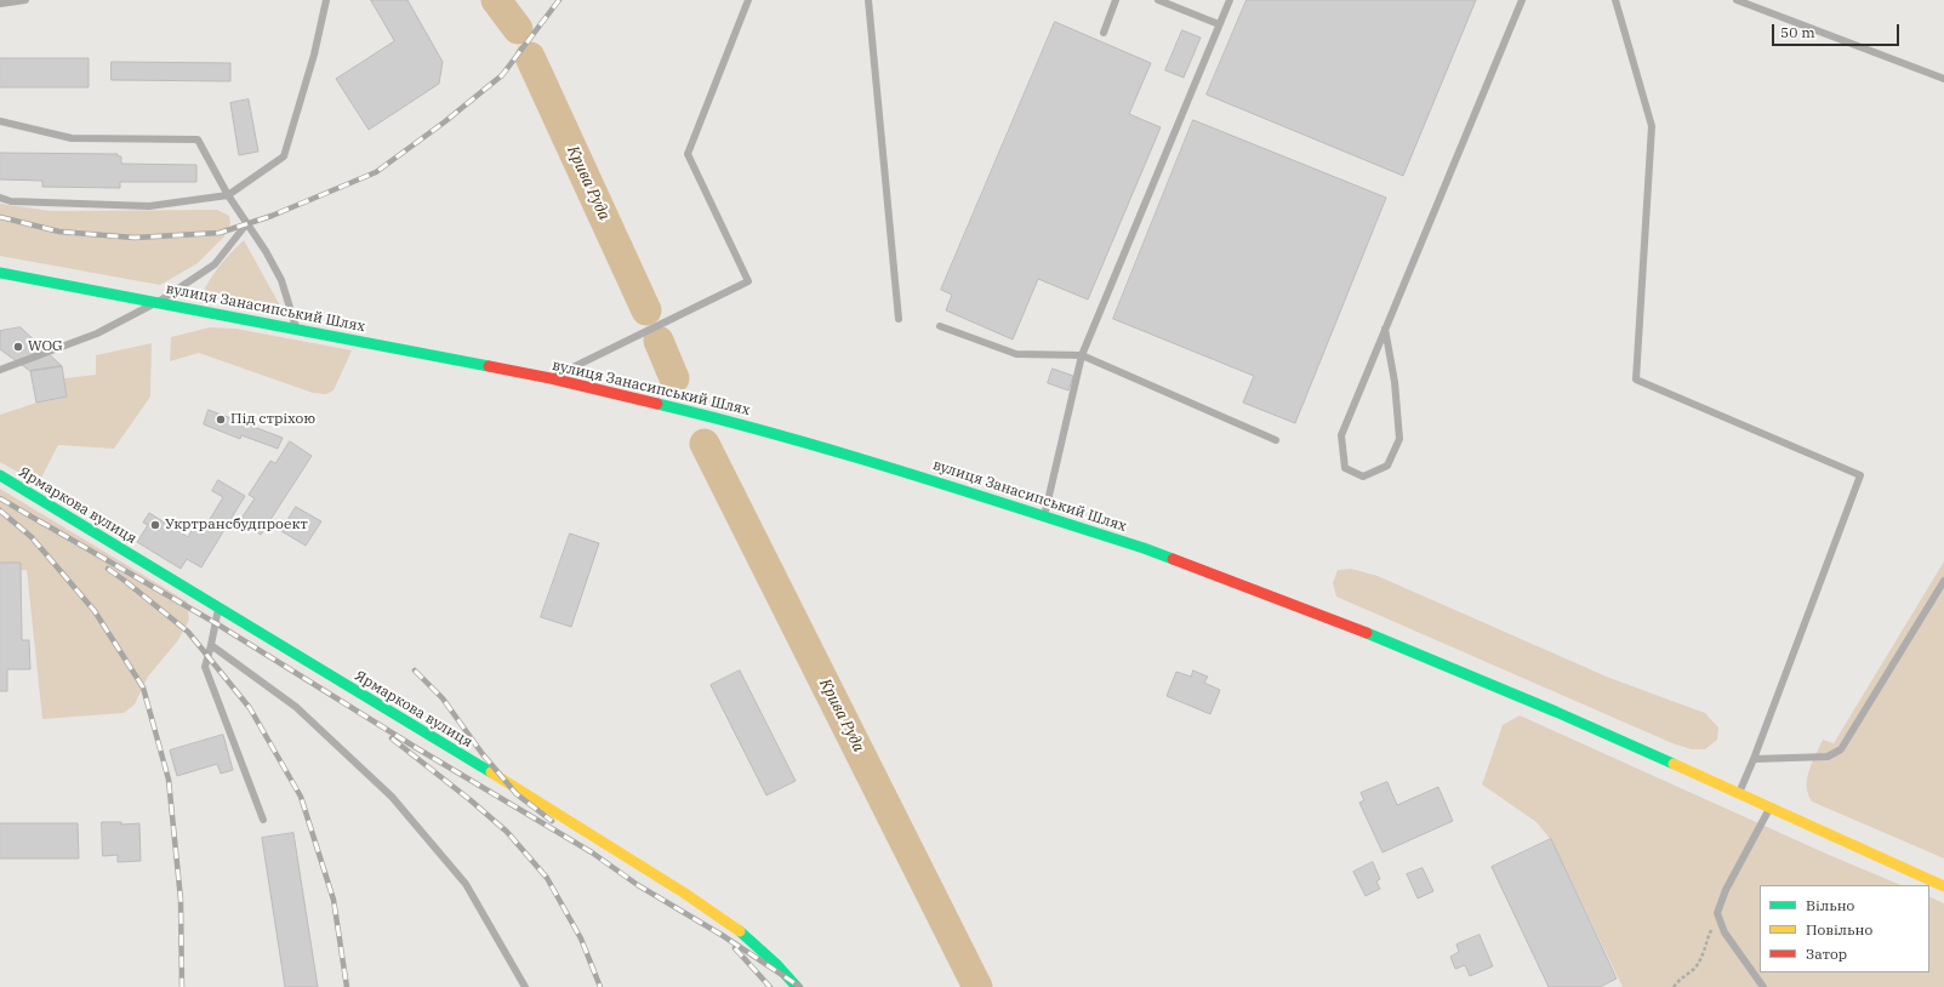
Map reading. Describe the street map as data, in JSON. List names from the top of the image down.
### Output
{
  "streets": {
    "main road": ["вулиця Занасипський Шлях", "Ярмаркова вулиця"]
  },
  "water": ["Крива Руда"],
  "places": ["WOG", "Під стріхою", "Укртрансбудпроект"],
  "legend": ["Вільно", "Повільно", "Затор"],
  "scale_bar": "50 m"
}
